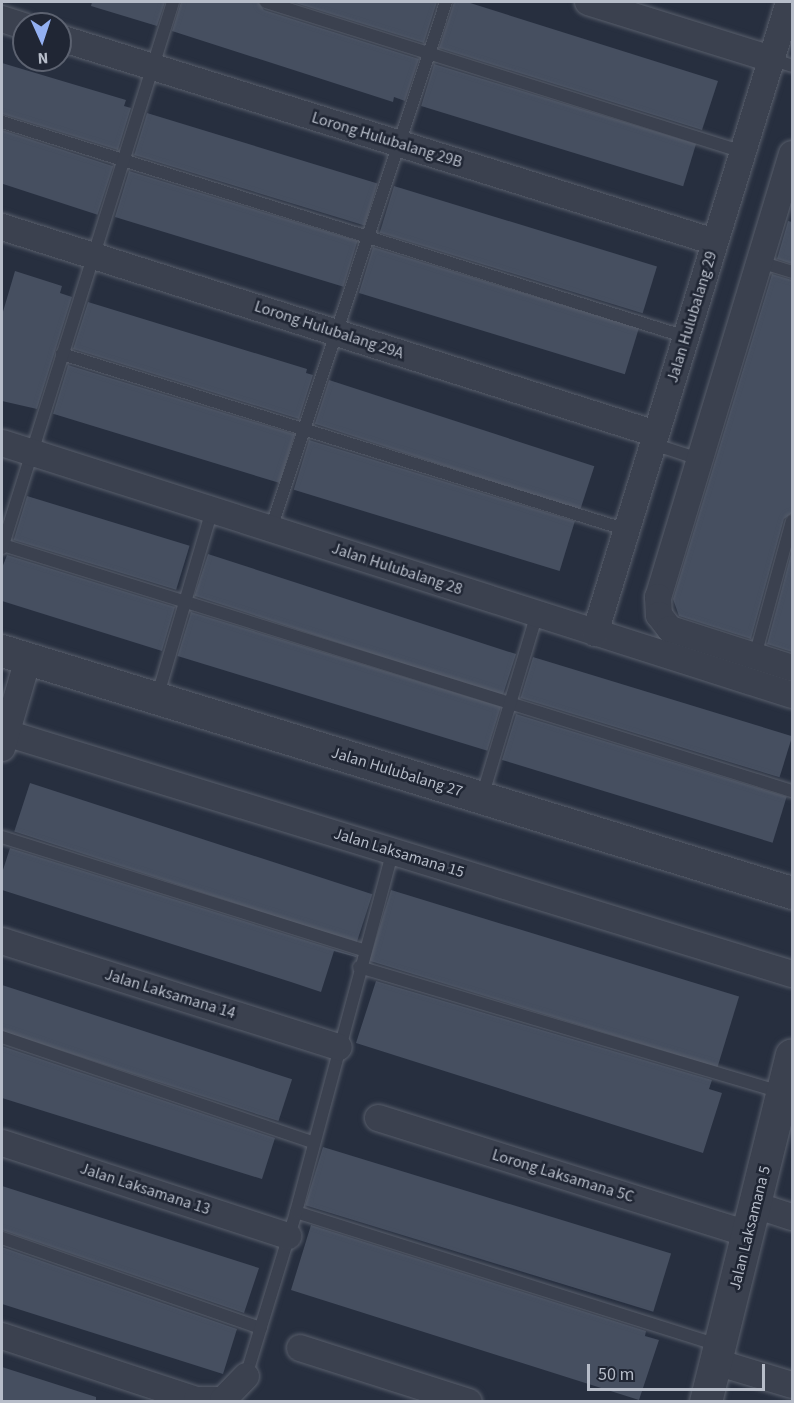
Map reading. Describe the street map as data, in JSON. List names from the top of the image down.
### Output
{
  "streets": {
    "street": [
      "Lorong Hulubalang 29B",
      "Jalan Hulubalang 29",
      "Lorong Hulubalang 29A",
      "Jalan Hulubalang 28",
      "Jalan Hulubalang 27",
      "Jalan Laksamana 15",
      "Jalan Laksamana 14",
      "Lorong Laksamana 5C",
      "Jalan Laksamana 13",
      "Jalan Laksamana 5"
    ]
  },
  "crossings": [
    ["Lorong Hulubalang 29B", "Jalan Hulubalang 29"],
    ["Jalan Hulubalang 29", "Lorong Hulubalang 29A"],
    ["Jalan Hulubalang 29", "Jalan Hulubalang 28"],
    ["Lorong Laksamana 5C", "Jalan Laksamana 5"]
  ],
  "scale_bar": "50 m",
  "north": "bottom"
}
